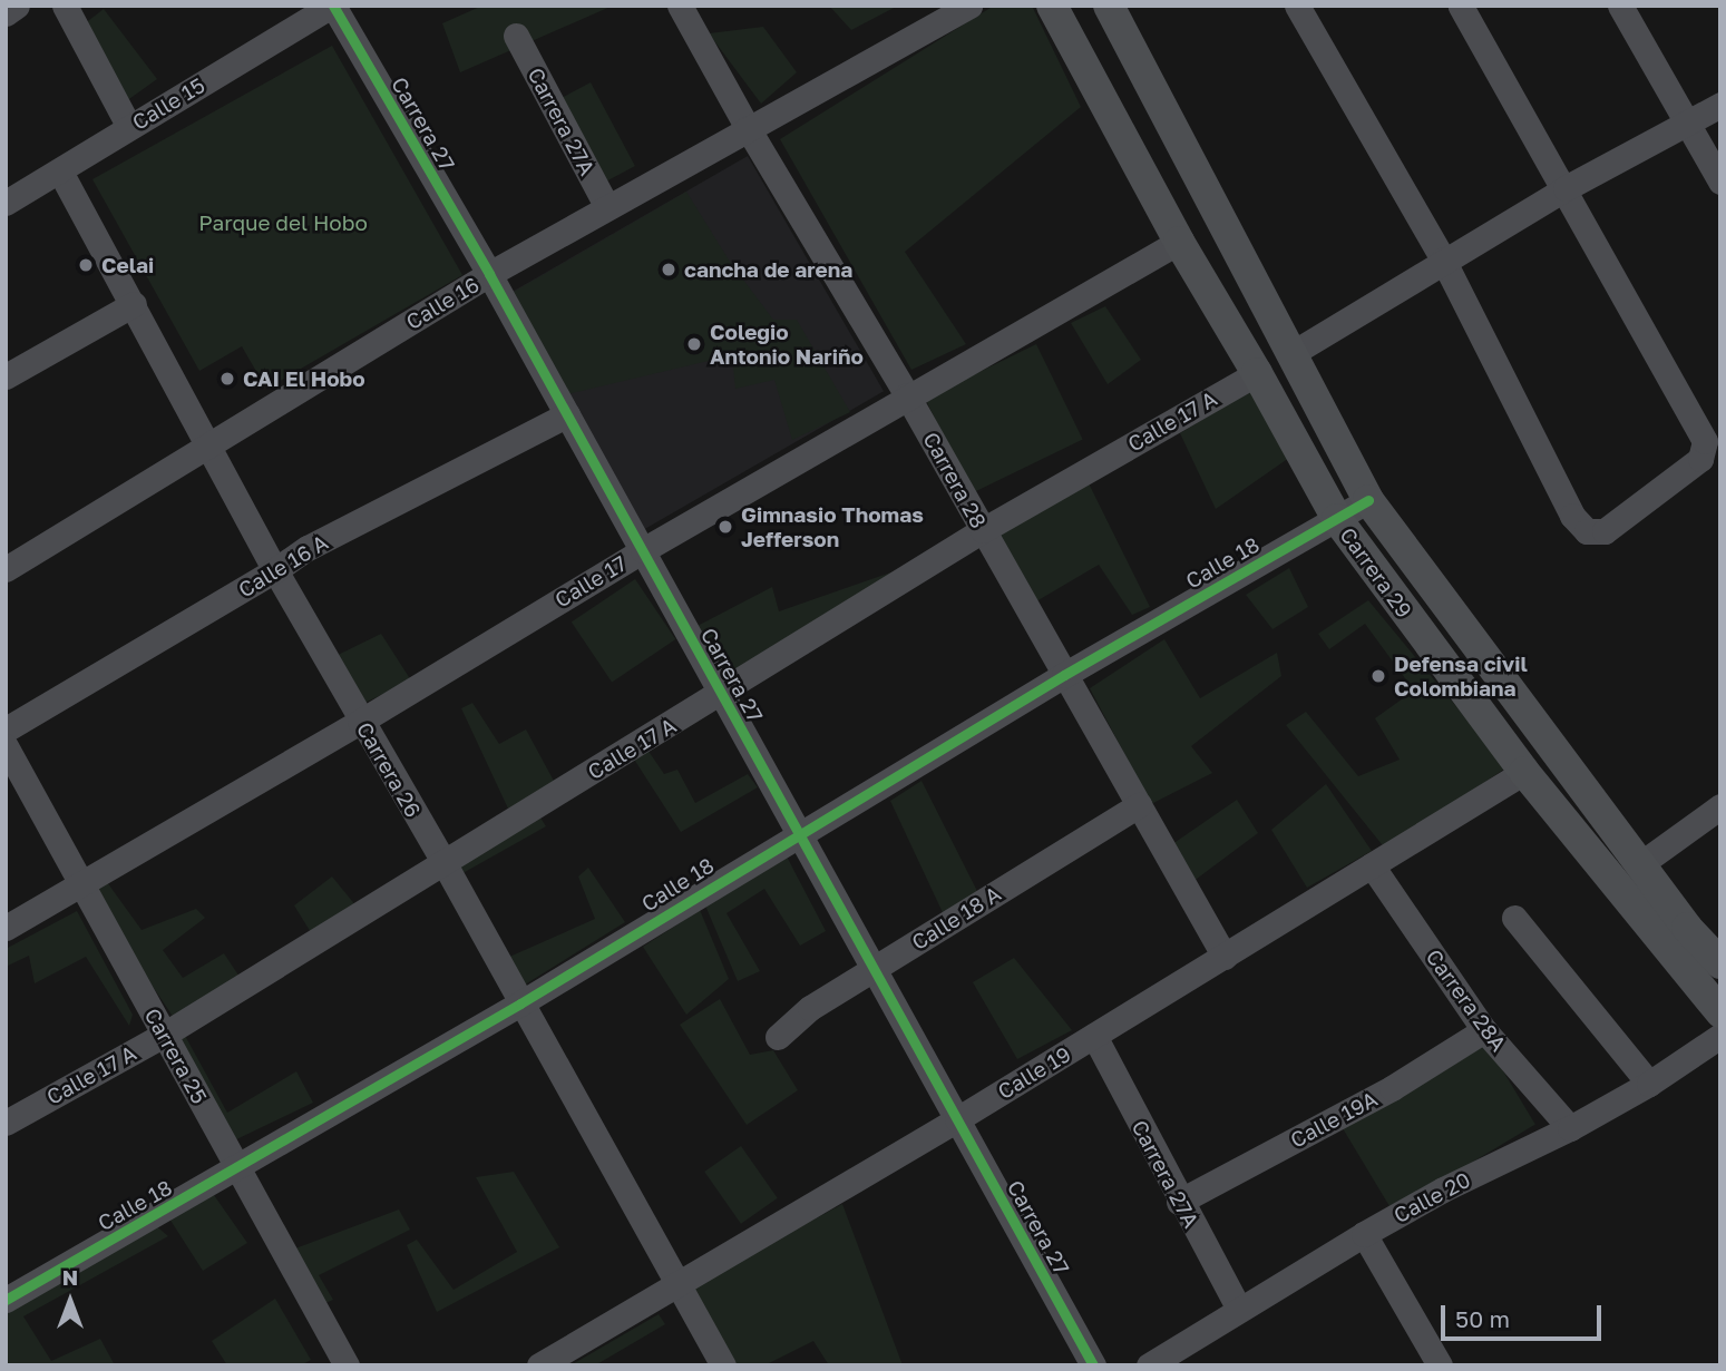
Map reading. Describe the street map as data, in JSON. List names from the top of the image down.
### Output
{
  "streets": {
    "main road": ["Carrera 29"],
    "street": [
      "Calle 15",
      "Carrera 27A",
      "Carrera 27",
      "Calle 16",
      "Calle 17 A",
      "Carrera 28",
      "Calle 18",
      "Calle 16 A",
      "Calle 17",
      "Carrera 26",
      "Calle 18 A",
      "Carrera 28A",
      "Carrera 25",
      "Calle 19",
      "Calle 19A",
      "Calle 20"
    ]
  },
  "crossings": [
    ["Calle 15", "Carrera 27"],
    ["Calle 15", "Carrera 26"],
    ["Carrera 27A", "Calle 16"],
    ["Carrera 27A", "Calle 19"],
    ["Carrera 27A", "Calle 19A"],
    ["Carrera 27A", "Calle 20"],
    ["Carrera 27", "Calle 16"],
    ["Carrera 27", "Calle 17 A"],
    ["Carrera 27", "Calle 18"],
    ["Carrera 27", "Calle 16 A"],
    ["Carrera 27", "Calle 17"],
    ["Carrera 27", "Calle 18 A"],
    ["Carrera 27", "Calle 19"],
    ["Calle 16", "Carrera 28"],
    ["Calle 16", "Carrera 26"],
    ["Calle 17 A", "Carrera 28"],
    ["Calle 17 A", "Carrera 29"],
    ["Calle 17 A", "Carrera 26"],
    ["Calle 17 A", "Carrera 25"],
    ["Carrera 28", "Calle 18"],
    ["Carrera 28", "Calle 17"],
    ["Carrera 28", "Calle 18 A"],
    ["Carrera 28", "Calle 19"],
    ["Calle 18", "Carrera 29"],
    ["Calle 18", "Carrera 26"],
    ["Calle 18", "Carrera 25"],
    ["Calle 16 A", "Carrera 26"],
    ["Carrera 29", "Calle 17"],
    ["Carrera 29", "Calle 19"],
    ["Calle 17", "Carrera 26"],
    ["Calle 17", "Carrera 25"],
    ["Carrera 26", "Calle 19"],
    ["Carrera 28A", "Calle 19"],
    ["Carrera 28A", "Calle 19A"],
    ["Carrera 28A", "Calle 20"]
  ],
  "parks": ["Parque del Hobo"],
  "places": [
    "Celai",
    "cancha de arena",
    "Colegio Antonio Nariño",
    "CAI El Hobo",
    "Gimnasio Thomas Jefferson",
    "Defensa civil Colombiana"
  ],
  "scale_bar": "50 m",
  "north": "top"
}
